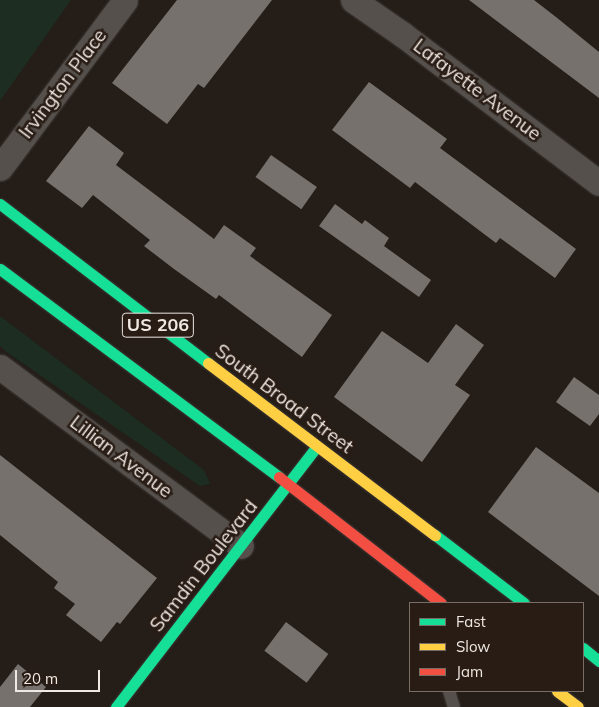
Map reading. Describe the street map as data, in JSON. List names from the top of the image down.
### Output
{
  "streets": {
    "main road": ["US 206", "South Broad Street", "Samdin Boulevard"],
    "street": ["Irvington Place", "Lafayette Avenue", "Lillian Avenue"]
  },
  "crossings": [
    ["US 206", "Samdin Boulevard"],
    ["South Broad Street", "Samdin Boulevard"],
    ["Lillian Avenue", "Samdin Boulevard"]
  ],
  "legend": ["Fast", "Slow", "Jam"],
  "scale_bar": "20 m"
}
